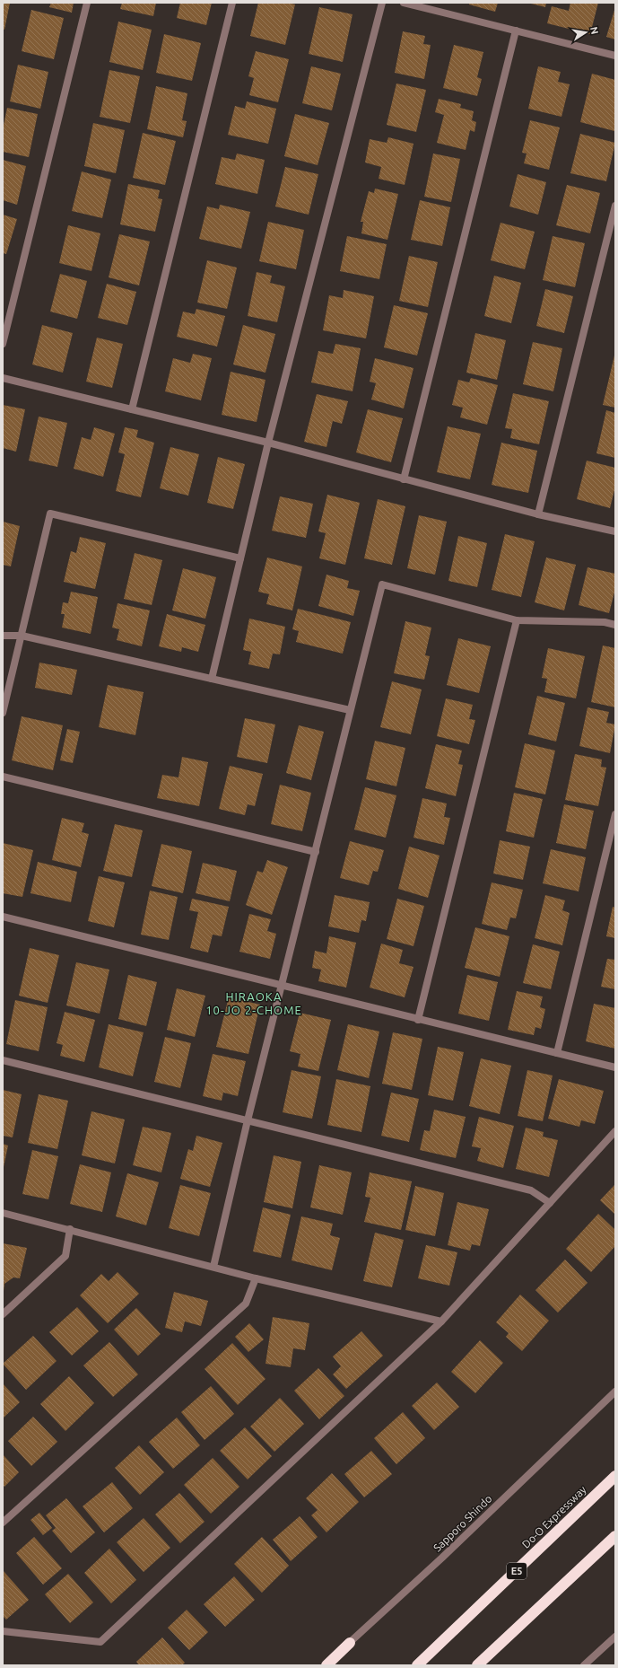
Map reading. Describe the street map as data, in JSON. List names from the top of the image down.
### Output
{
  "streets": {
    "highway": ["Do-O Expressway", "E5"],
    "street": ["Sapporo Shindo"]
  },
  "districts": ["HIRAOKA 10-JO 2-CHOME"],
  "north": "right"
}
